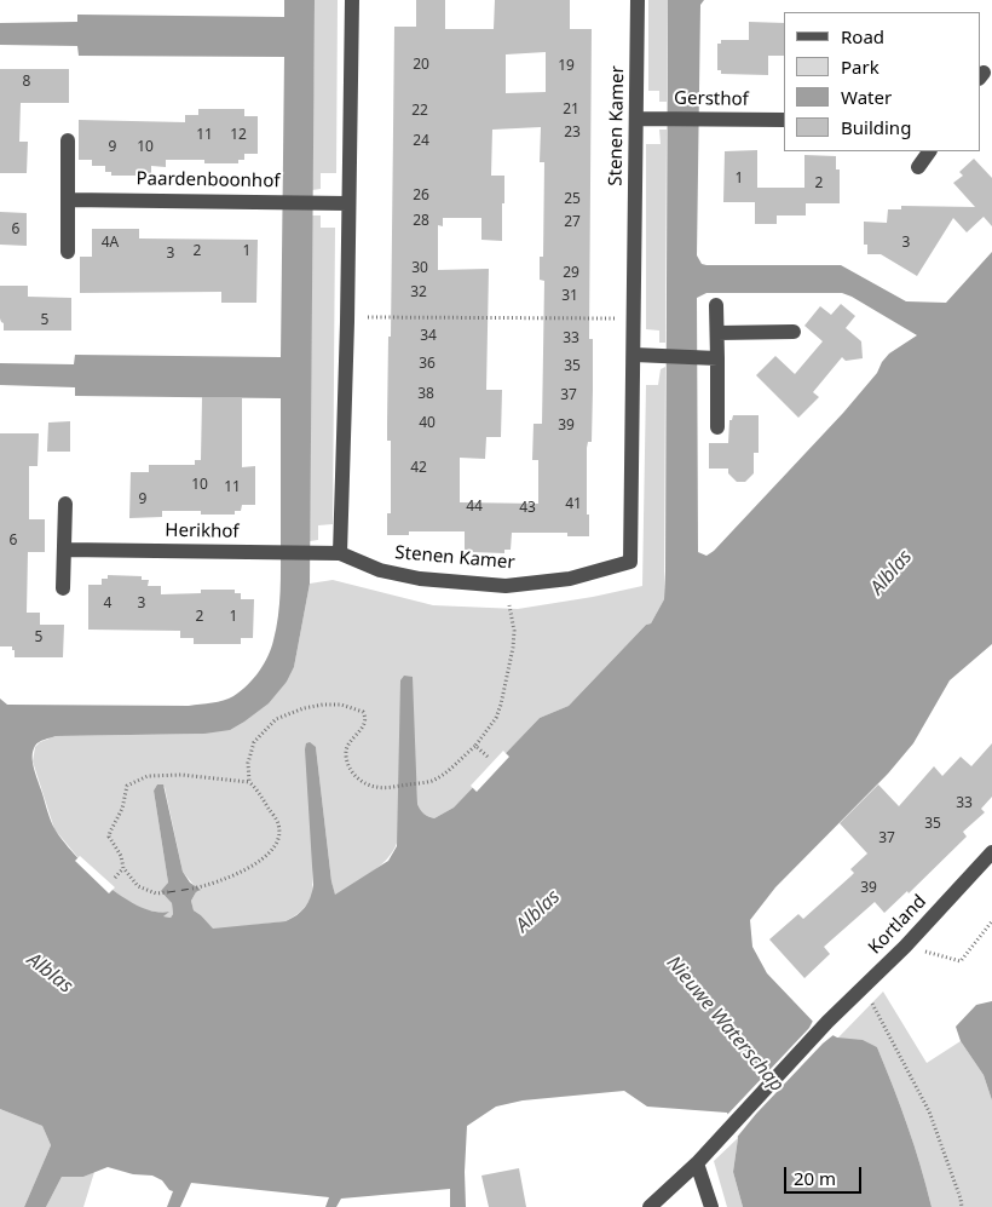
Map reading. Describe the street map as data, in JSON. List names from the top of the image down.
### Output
{
  "streets": {
    "street": [
      "Gersthof",
      "Stenen Kamer",
      "Paardenboonhof",
      "Herikhof",
      "Kortland"
    ]
  },
  "crossings": [
    ["Gersthof", "Stenen Kamer"],
    ["Stenen Kamer", "Herikhof"]
  ],
  "water": ["Alblas", "Nieuwe Waterschap"],
  "house_numbers": [
    "20",
    "19",
    "8",
    "21",
    "22",
    "23",
    "11",
    "12",
    "24",
    "9",
    "10",
    "1",
    "2",
    "26",
    "25",
    "28",
    "27",
    "6",
    "4A",
    "3",
    "2",
    "1",
    "3",
    "30",
    "29",
    "32",
    "31",
    "5",
    "34",
    "33",
    "36",
    "35",
    "38",
    "37",
    "40",
    "39",
    "42",
    "10",
    "11",
    "9",
    "41",
    "44",
    "43",
    "6",
    "4",
    "3",
    "2",
    "1",
    "5",
    "33",
    "35",
    "37",
    "39"
  ],
  "legend": [
    "Road",
    "Park",
    "Water",
    "Building"
  ],
  "scale_bar": "20 m"
}
